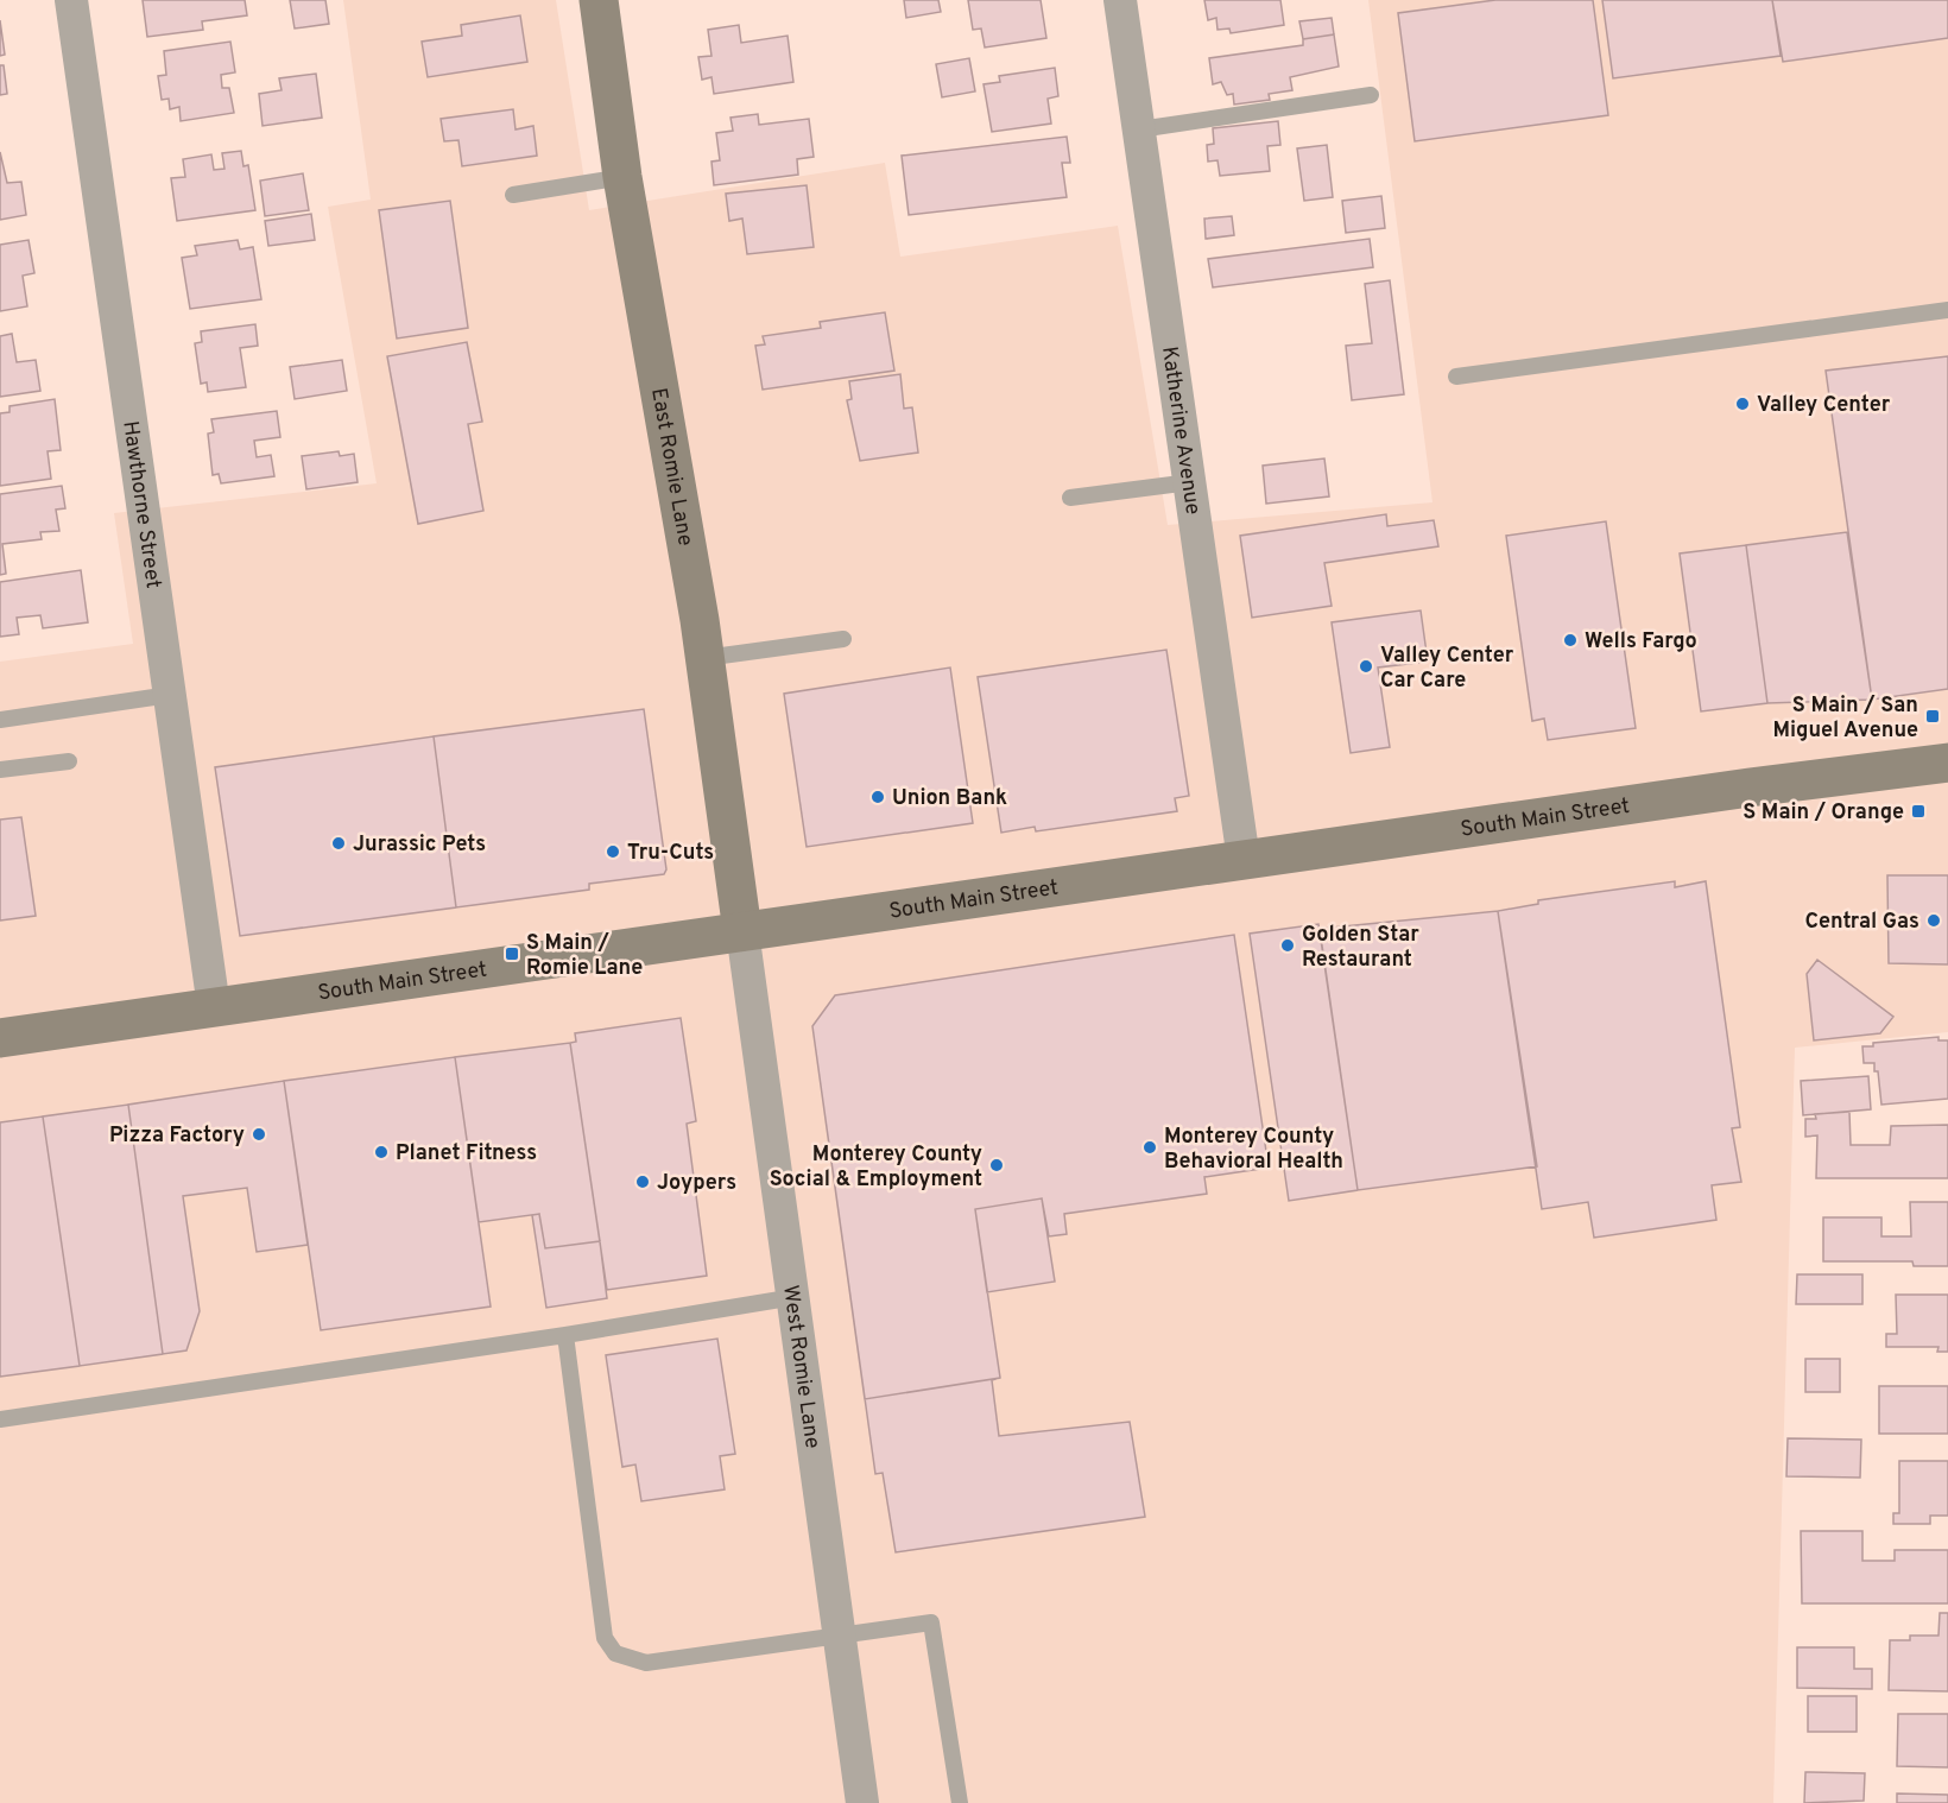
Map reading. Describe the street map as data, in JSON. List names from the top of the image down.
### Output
{
  "streets": {
    "main road": ["East Romie Lane", "South Main Street"],
    "street": ["Katherine Avenue", "Hawthorne Street", "West Romie Lane"]
  },
  "crossings": [
    ["Katherine Avenue", "South Main Street"],
    ["East Romie Lane", "South Main Street"],
    ["East Romie Lane", "West Romie Lane"],
    ["Hawthorne Street", "South Main Street"],
    ["South Main Street", "West Romie Lane"]
  ],
  "places": {
    "other": [
      "Valley Center",
      "Wells Fargo",
      "Valley Center Car Care",
      "Union Bank",
      "Jurassic Pets",
      "Tru-Cuts",
      "Central Gas",
      "Golden Star Restaurant",
      "Pizza Factory",
      "Monterey County Behavioral Health",
      "Planet Fitness",
      "Monterey County Social & Employment",
      "Joypers"
    ],
    "transit": ["S Main / San Miguel Avenue", "S Main / Orange", "S Main / Romie Lane"]
  }
}
